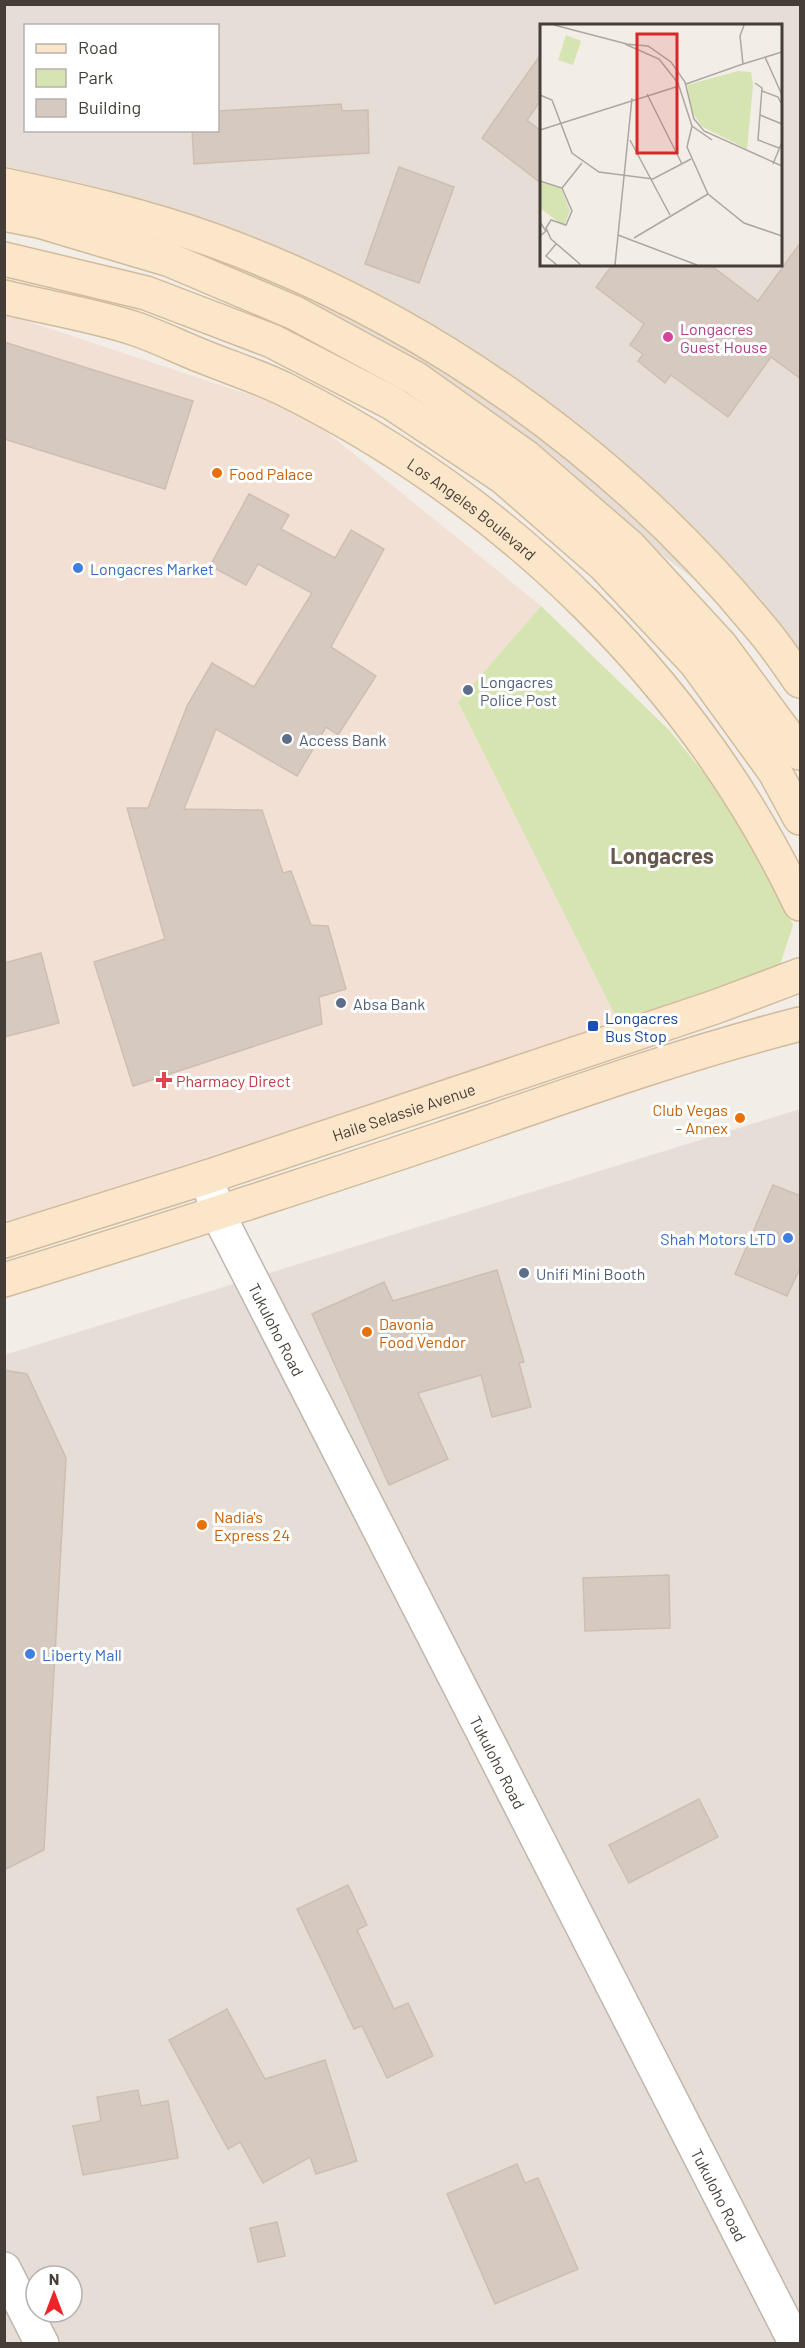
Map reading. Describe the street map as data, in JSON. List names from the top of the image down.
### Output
{
  "streets": {
    "main road": ["Los Angeles Boulevard", "Haile Selassie Avenue"],
    "street": ["Tukuloho Road"]
  },
  "crossings": [
    ["Haile Selassie Avenue", "Tukuloho Road"]
  ],
  "districts": ["Longacres"],
  "places": {
    "other": [
      "Longacres Guest House",
      "Food Palace",
      "Longacres Market",
      "Longacres Police Post",
      "Access Bank",
      "Absa Bank",
      "Club Vegas - Annex",
      "Shah Motors LTD",
      "Unifi Mini Booth",
      "Davonia Food Vendor",
      "Nadia's Express 24",
      "Liberty Mall"
    ],
    "transit": ["Longacres Bus Stop"],
    "health": ["Pharmacy Direct"]
  },
  "legend": ["Road", "Park", "Building"],
  "north": "top"
}
